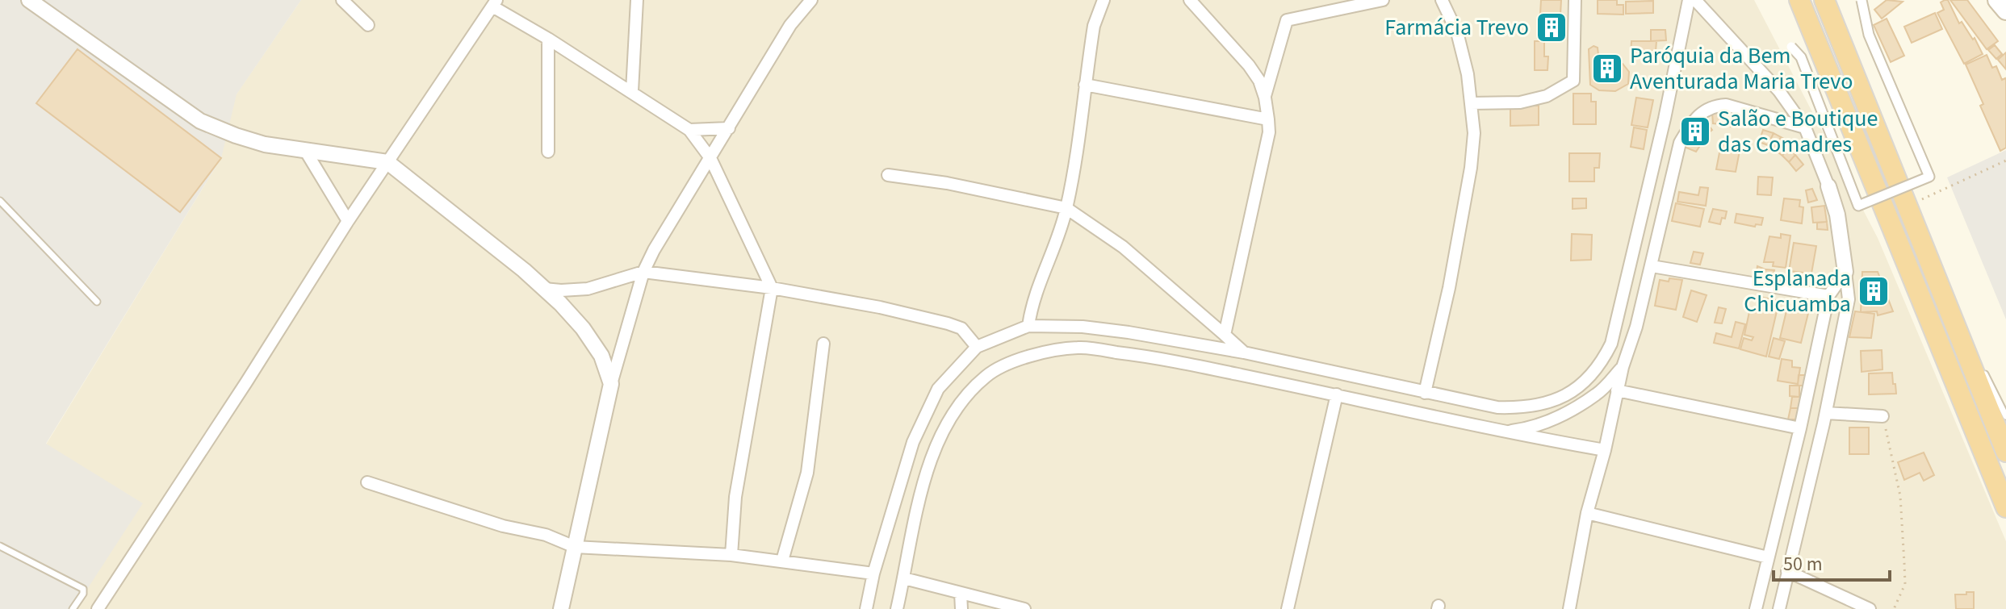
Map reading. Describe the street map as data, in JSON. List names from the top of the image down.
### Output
{
  "places": {
    "building": [
      "Farmácia Trevo",
      "Paróquia da Bem Aventurada Maria Trevo",
      "Salão e Boutique das Comadres",
      "Esplanada Chicuamba"
    ]
  },
  "scale_bar": "50 m"
}
